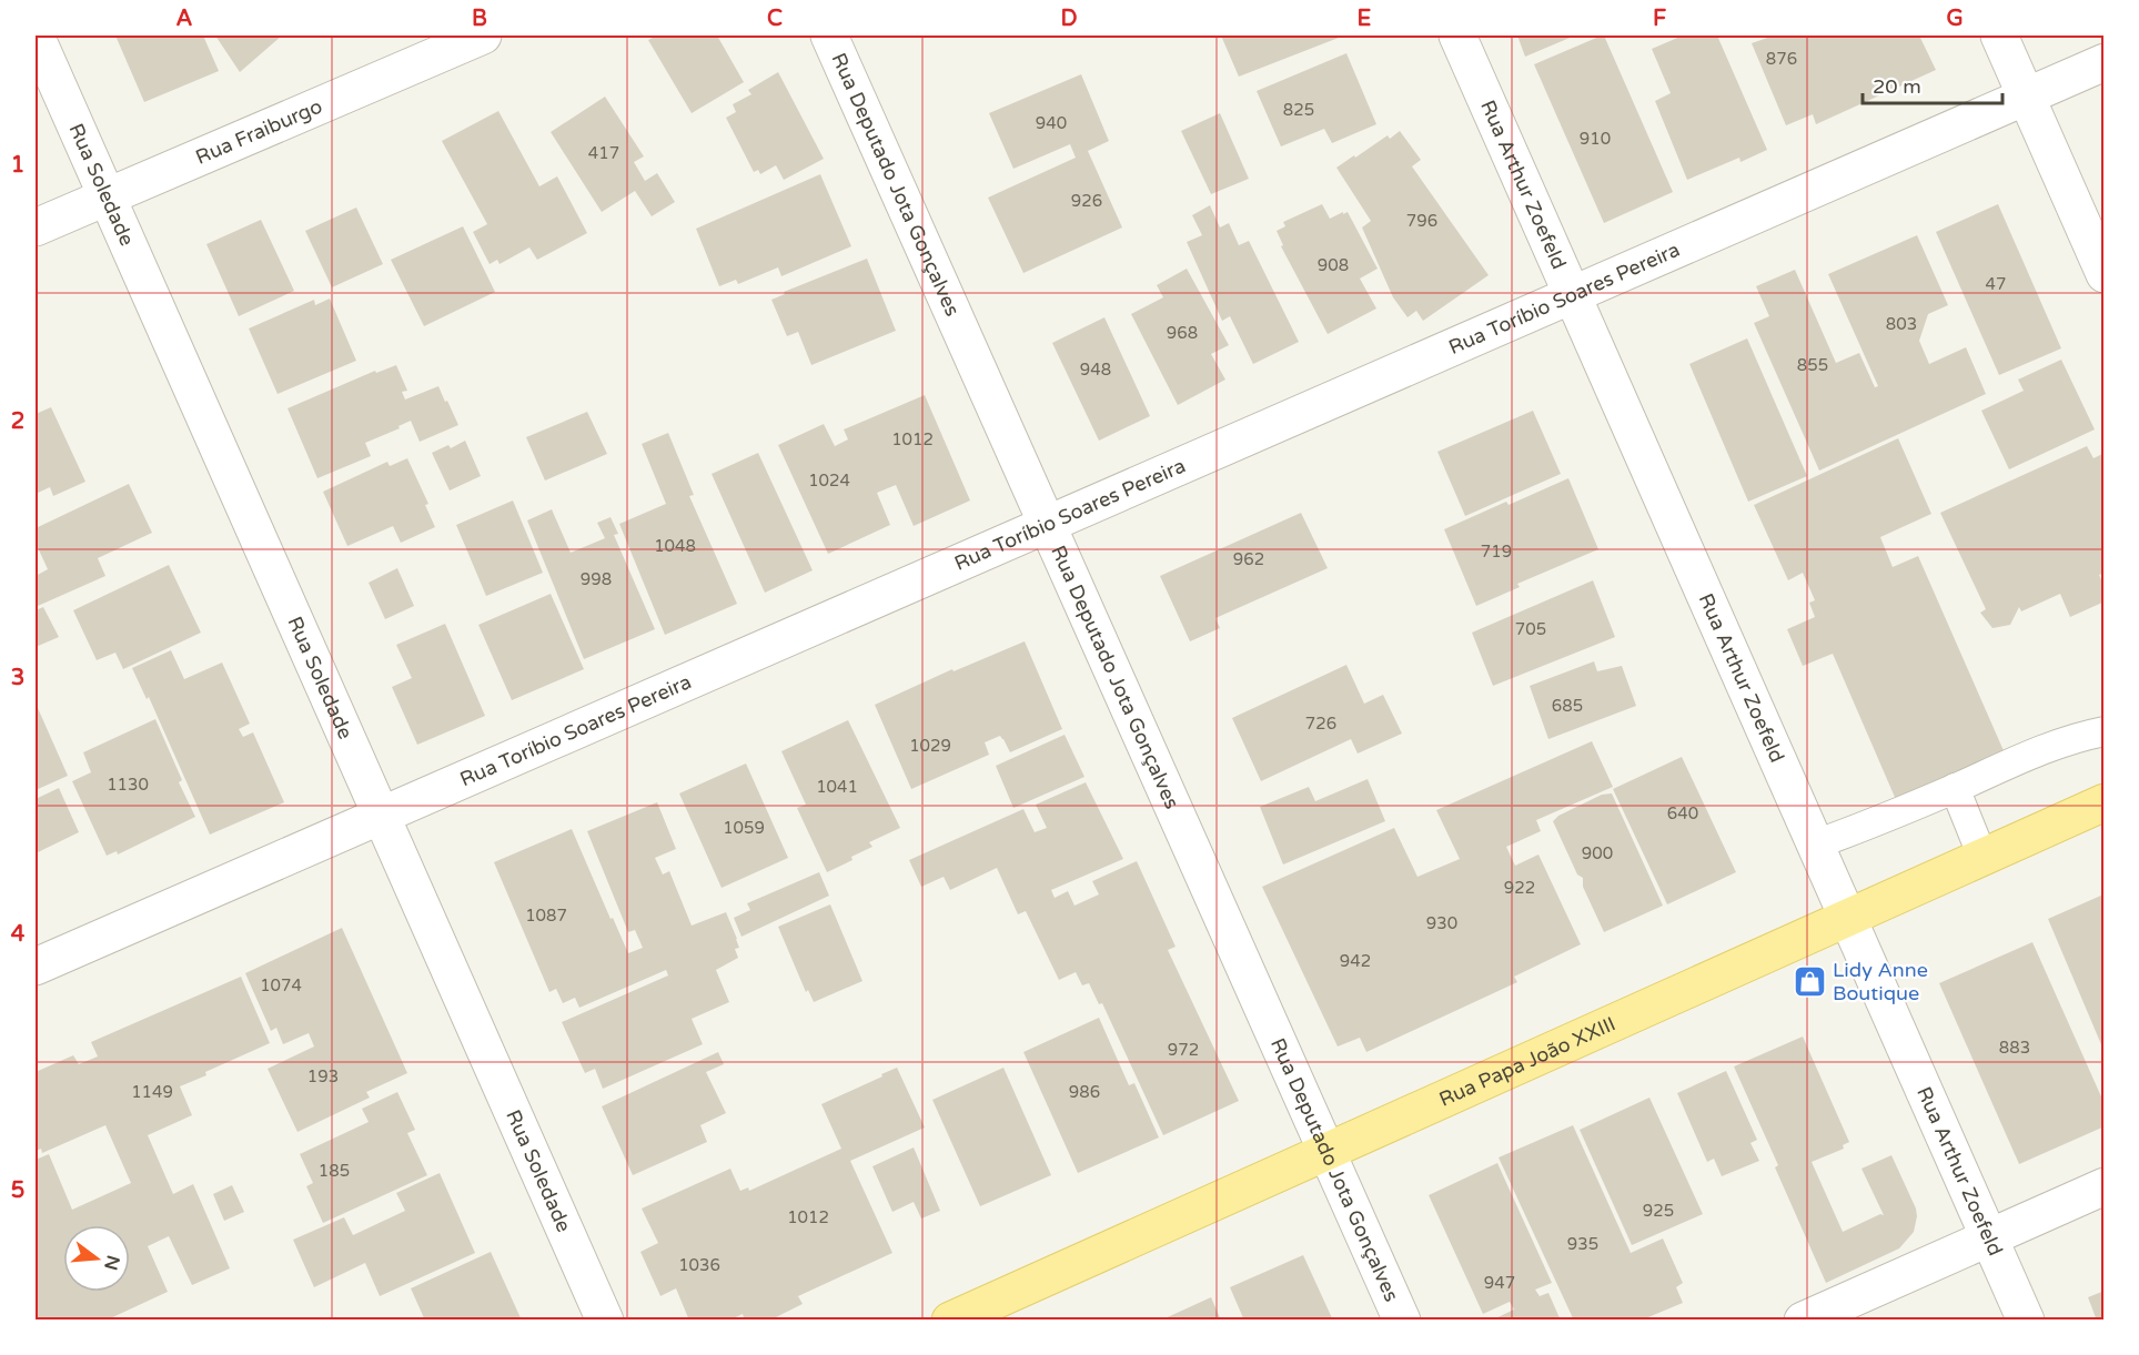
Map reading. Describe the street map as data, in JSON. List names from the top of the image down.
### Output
{
  "streets": {
    "main road": ["Rua Papa João XXIII"],
    "street": [
      "Rua Fraiburgo",
      "Rua Soledade",
      "Rua Arthur Zoefeld",
      "Rua Deputado Jota Gonçalves",
      "Rua Toríbio Soares Pereira"
    ]
  },
  "crossings": [
    ["Rua Fraiburgo", "Rua Soledade"],
    ["Rua Soledade", "Rua Toríbio Soares Pereira"],
    ["Rua Arthur Zoefeld", "Rua Toríbio Soares Pereira"],
    ["Rua Arthur Zoefeld", "Rua Papa João XXIII"],
    ["Rua Deputado Jota Gonçalves", "Rua Toríbio Soares Pereira"],
    ["Rua Deputado Jota Gonçalves", "Rua Papa João XXIII"]
  ],
  "places": {
    "shop": ["Lidy Anne Boutique"]
  },
  "house_numbers": [
    "876",
    "825",
    "940",
    "910",
    "417",
    "926",
    "796",
    "908",
    "47",
    "803",
    "968",
    "855",
    "948",
    "1012",
    "1024",
    "1048",
    "719",
    "962",
    "998",
    "705",
    "685",
    "726",
    "1029",
    "1130",
    "1041",
    "640",
    "1059",
    "900",
    "922",
    "1087",
    "930",
    "942",
    "1074",
    "883",
    "972",
    "193",
    "1149",
    "986",
    "185",
    "925",
    "1012",
    "935",
    "1036",
    "947"
  ],
  "scale_bar": "20 m",
  "north": "right",
  "grid": {
    "columns": [
      "A",
      "B",
      "C",
      "D",
      "E",
      "F",
      "G"
    ],
    "rows": [
      "1",
      "2",
      "3",
      "4",
      "5"
    ]
  }
}
